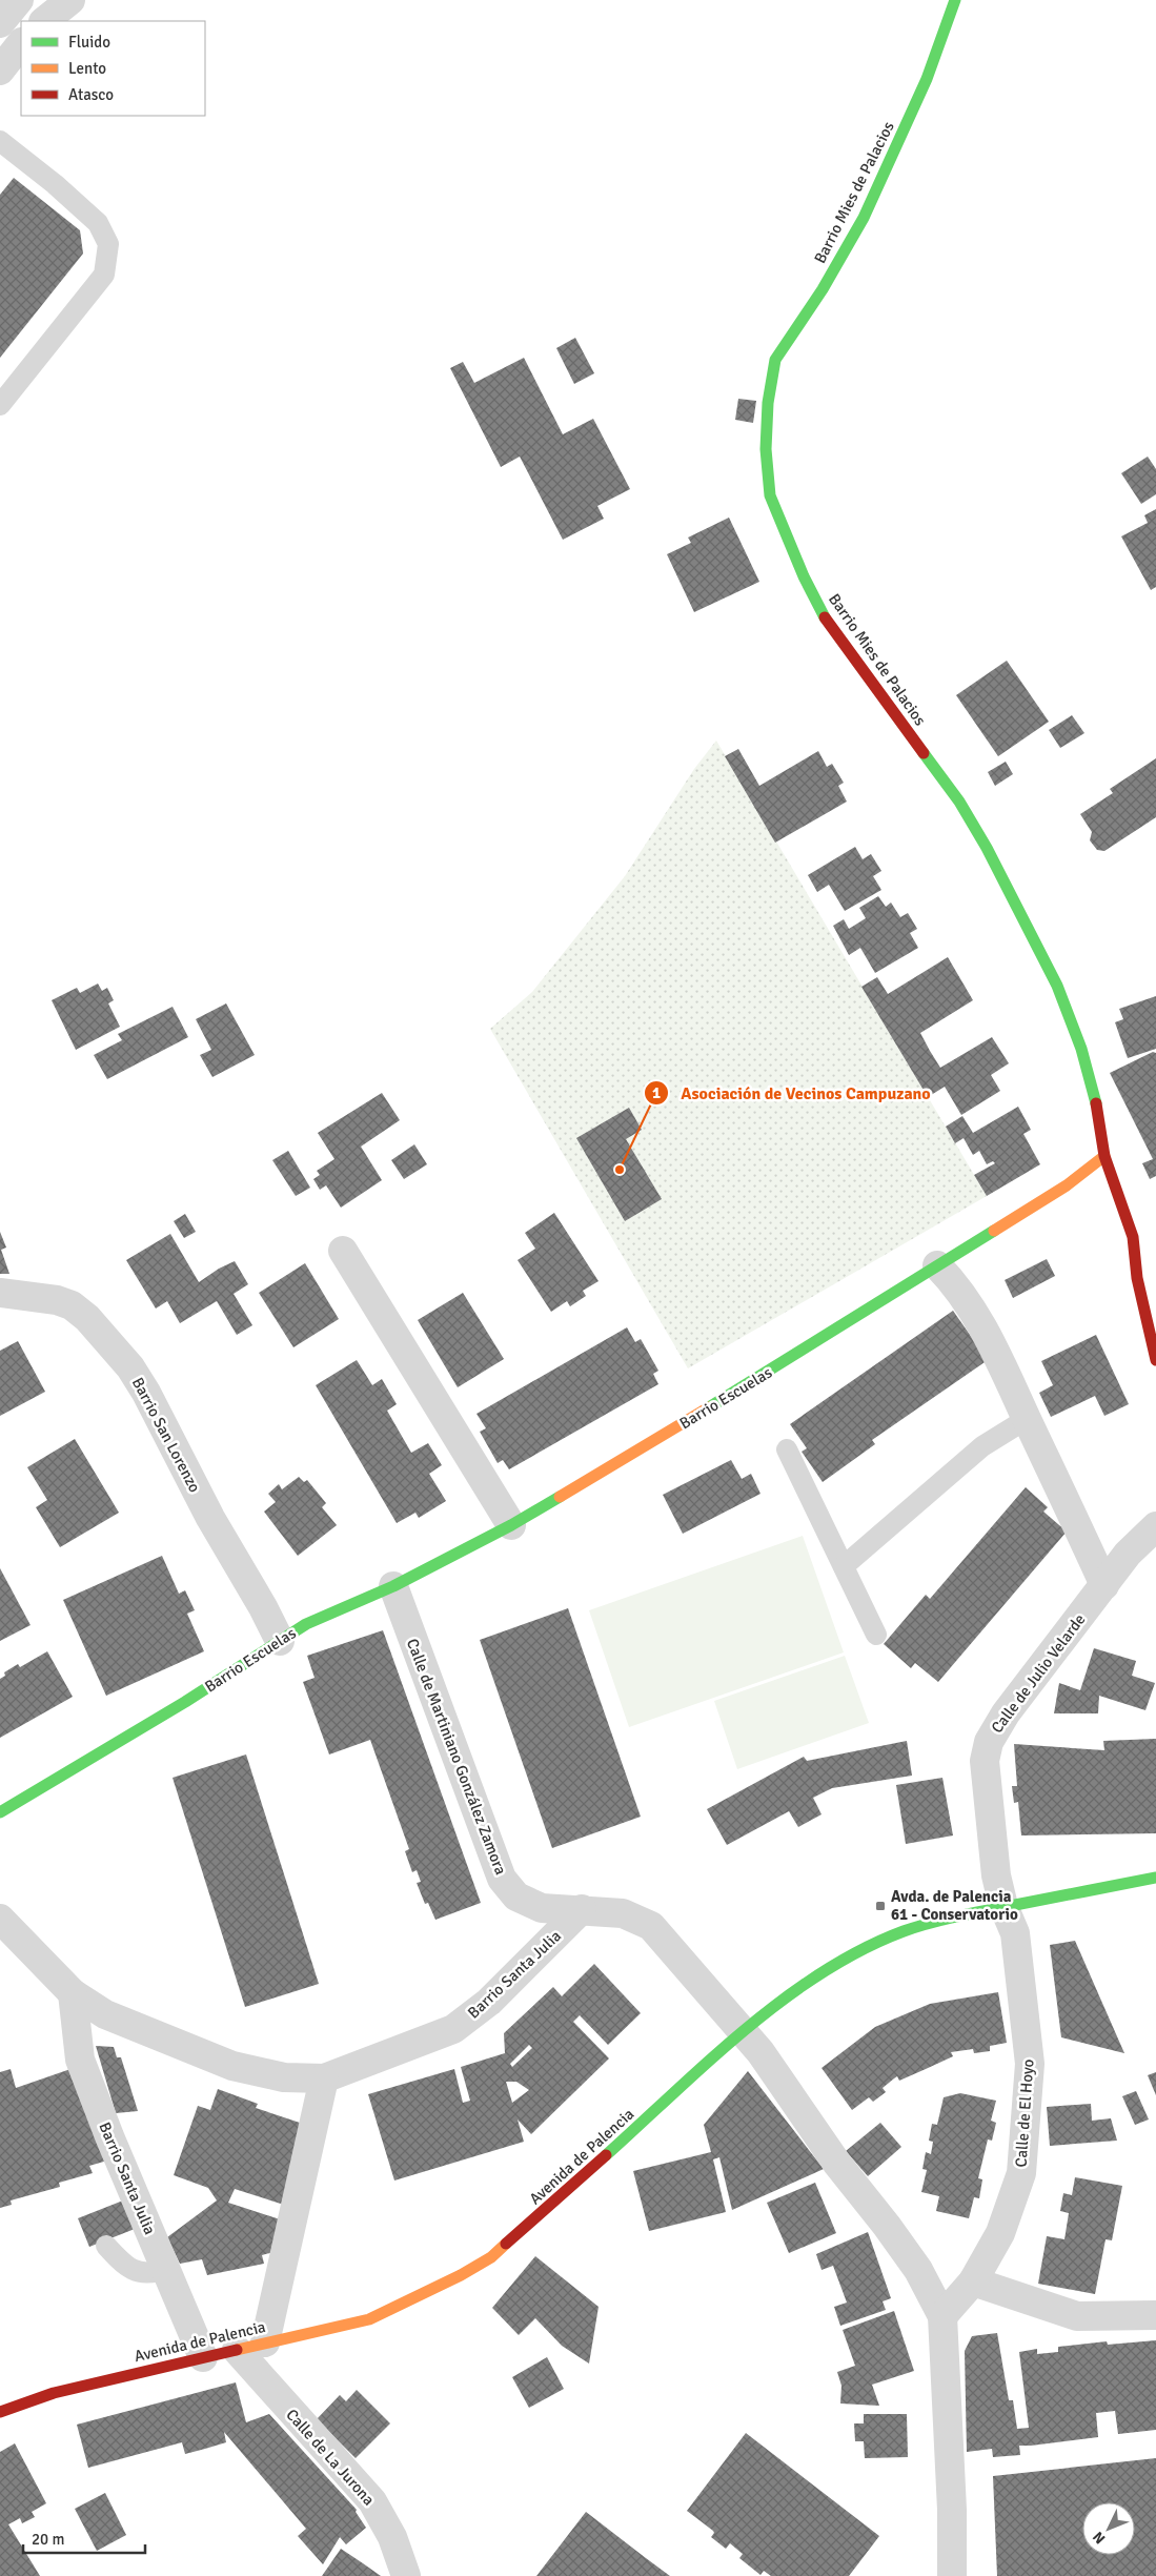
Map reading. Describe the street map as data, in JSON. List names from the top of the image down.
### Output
{
  "streets": {
    "main road": ["Barrio Mies de Palacios", "Barrio Escuelas", "Avenida de Palencia"],
    "street": [
      "Barrio San Lorenzo",
      "Calle de Julio Velarde",
      "Calle de Martiniano González Zamora",
      "Barrio Santa Julia",
      "Calle de El Hoyo",
      "Calle de La Jurona"
    ]
  },
  "crossings": [
    ["Barrio Mies de Palacios", "Barrio Escuelas"],
    ["Barrio Escuelas", "Barrio San Lorenzo"],
    ["Barrio Escuelas", "Calle de Martiniano González Zamora"],
    ["Calle de Julio Velarde", "Calle de El Hoyo"],
    ["Calle de Julio Velarde", "Avenida de Palencia"],
    ["Calle de Martiniano González Zamora", "Barrio Santa Julia"],
    ["Calle de Martiniano González Zamora", "Avenida de Palencia"],
    ["Barrio Santa Julia", "Avenida de Palencia"],
    ["Calle de El Hoyo", "Avenida de Palencia"],
    ["Avenida de Palencia", "Calle de La Jurona"]
  ],
  "places": {
    "other": ["Asociación de Vecinos Campuzano"],
    "transit": ["Avda. de Palencia 61 - Conservatorio"]
  },
  "legend": ["Fluido", "Lento", "Atasco"],
  "scale_bar": "20 m",
  "north": "bottom left"
}
